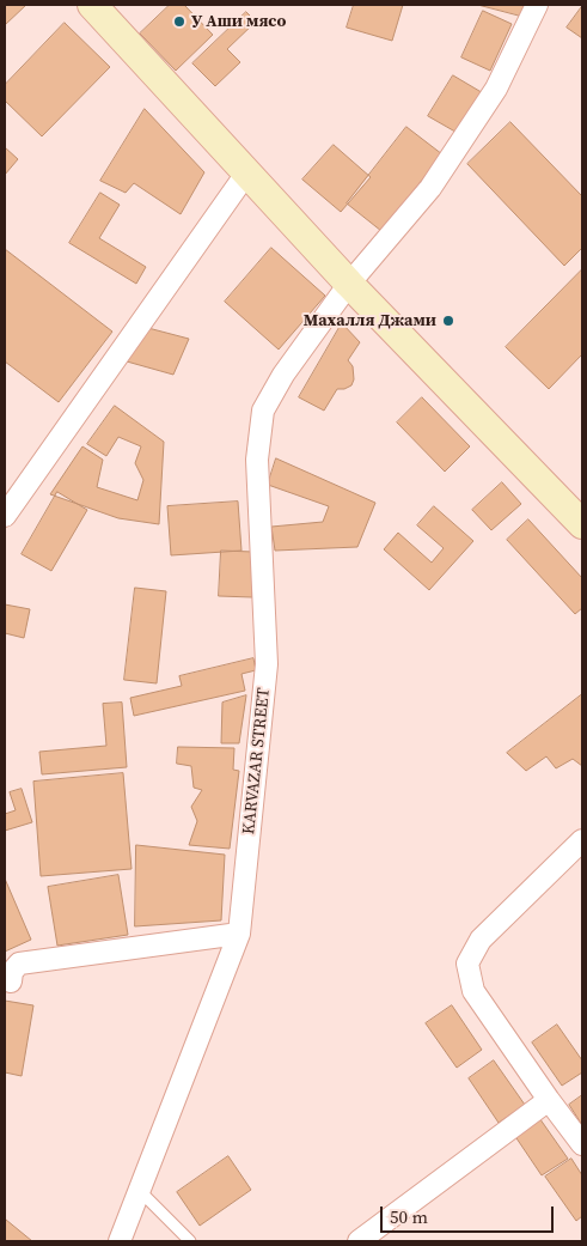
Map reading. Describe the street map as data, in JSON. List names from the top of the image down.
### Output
{
  "streets": {
    "street": ["KARVAZAR STREET"]
  },
  "places": ["У Аши мясо", "Махалля Джами"],
  "scale_bar": "50 m"
}
